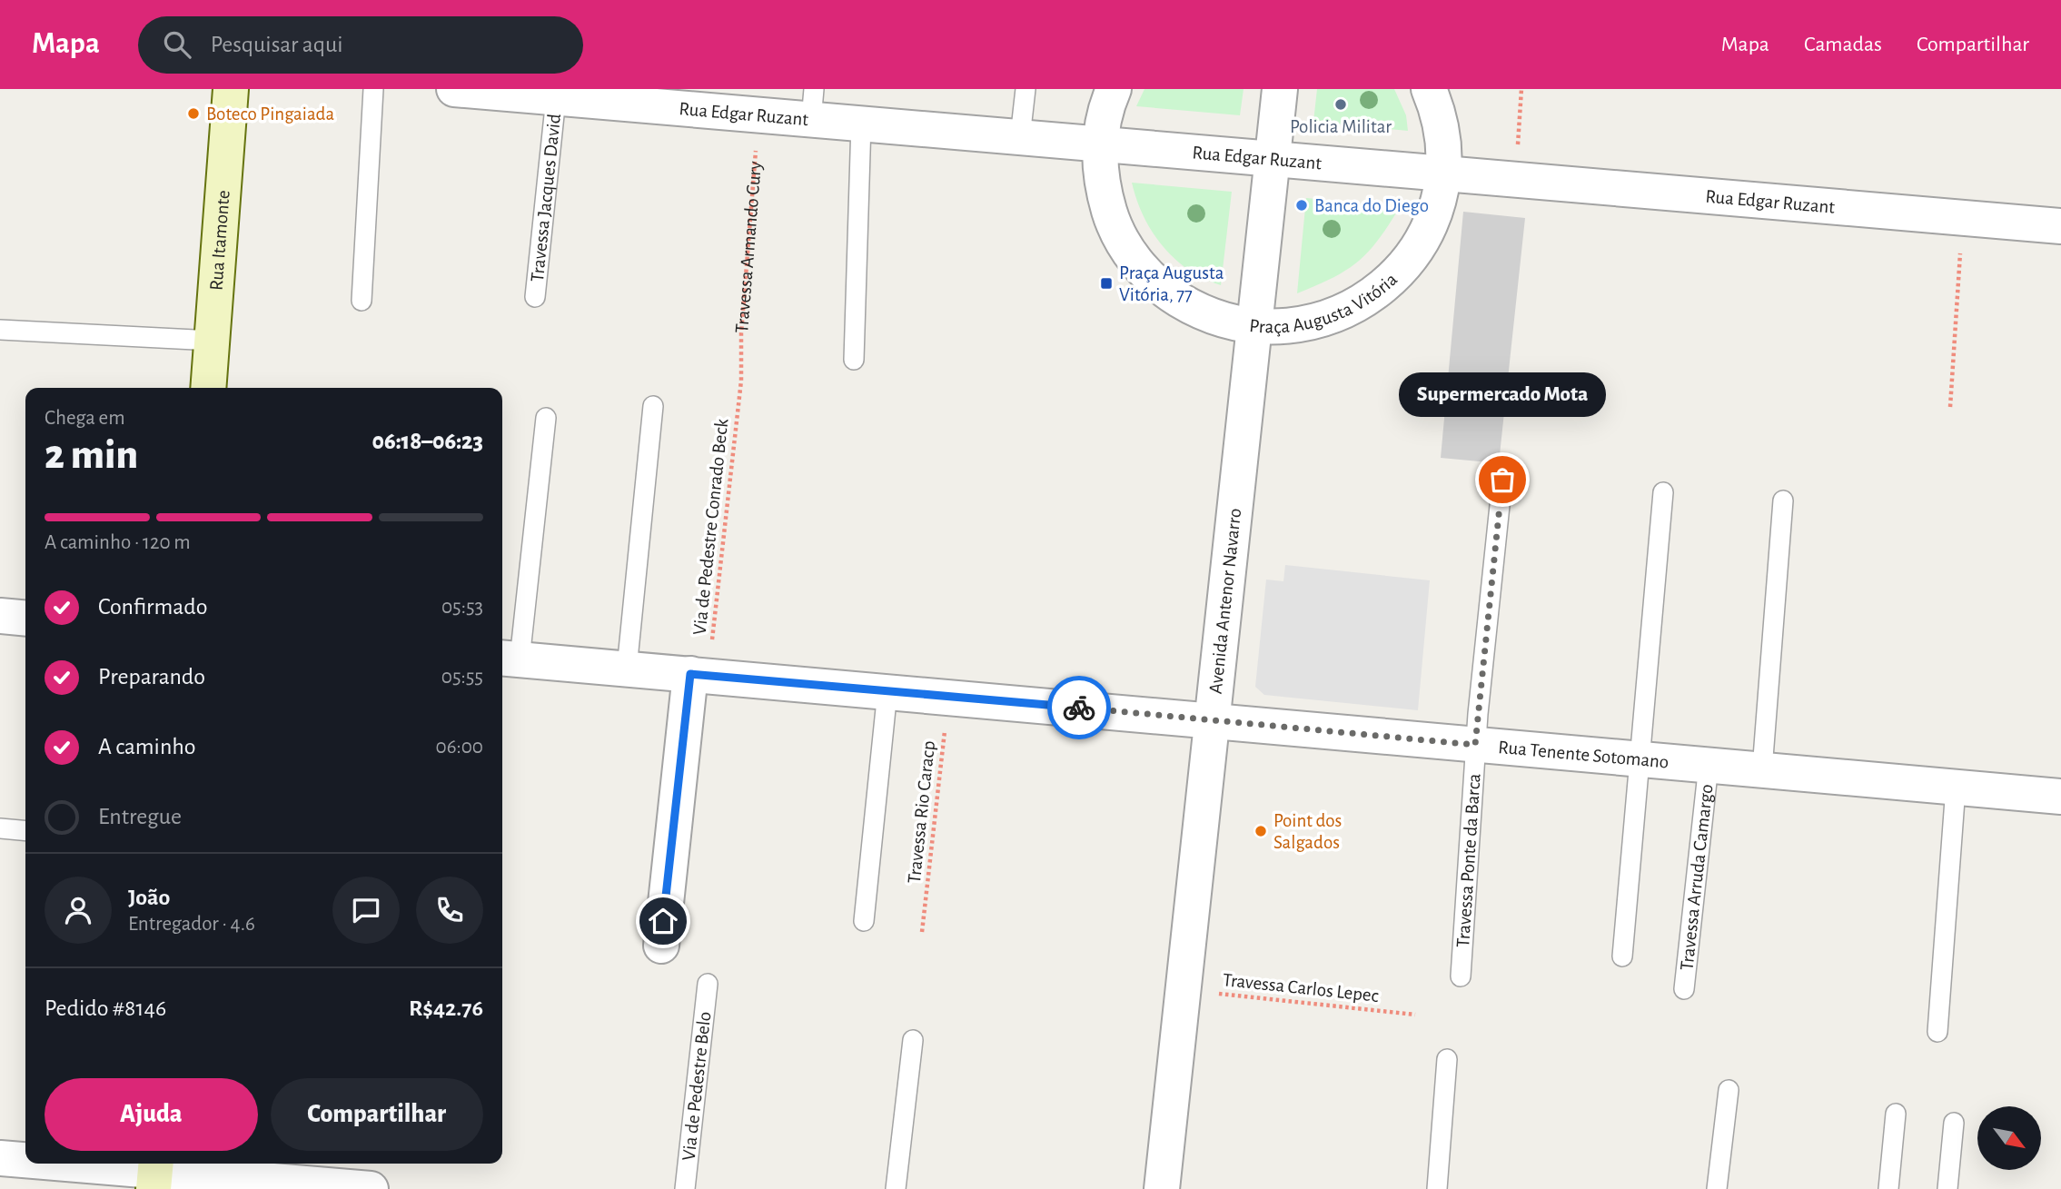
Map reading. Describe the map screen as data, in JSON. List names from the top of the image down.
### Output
{
  "streets": {
    "street": [
      "Rua Edgar Ruzant",
      "Rua Itamonte",
      "Praça Augusta Vitória",
      "Avenida Antenor Navarro",
      "Rua Tenente Sotomano"
    ],
    "lane": [
      "Travessa Jacques David",
      "Travessa Ponte da Barca",
      "Travessa Arruda Camargo",
      "Via de Pedestre Belo"
    ],
    "path": [
      "Travessa Armando Cury",
      "Via de Pedestre Conrado Beck",
      "Travessa Rio Caracp",
      "Travessa Carlos Lepec"
    ]
  },
  "crossings": [
    ["Rua Edgar Ruzant", "Travessa Jacques David"],
    ["Rua Edgar Ruzant", "Travessa Armando Cury"],
    ["Rua Edgar Ruzant", "Praça Augusta Vitória"],
    ["Rua Edgar Ruzant", "Avenida Antenor Navarro"],
    ["Travessa Armando Cury", "Via de Pedestre Conrado Beck"],
    ["Praça Augusta Vitória", "Avenida Antenor Navarro"],
    ["Via de Pedestre Conrado Beck", "Rua Tenente Sotomano"],
    ["Avenida Antenor Navarro", "Rua Tenente Sotomano"],
    ["Avenida Antenor Navarro", "Travessa Carlos Lepec"],
    ["Rua Tenente Sotomano", "Travessa Rio Caracp"],
    ["Rua Tenente Sotomano", "Travessa Ponte da Barca"],
    ["Rua Tenente Sotomano", "Travessa Arruda Camargo"]
  ],
  "places": {
    "other": [
      "Policia Militar",
      "Boteco Pingaiada",
      "Banca do Diego",
      "Supermercado Mota",
      "Point dos Salgados"
    ],
    "transit": ["Praça Augusta Vitória, 77"]
  },
  "north": "bottom right",
  "page": {
    "header": "Mapa",
    "search": "Pesquisar aqui",
    "nav": ["Mapa", "Camadas", "Compartilhar"],
    "bubble": "Supermercado Mota",
    "heading": ["2 min", "Chega em", "06:18–06:23"],
    "panel": [
      "João",
      "Entregador · 4.6",
      "Pedido #8146",
      "R$42.76"
    ],
    "bar": "A caminho · 120 m",
    "list": [
      ["Confirmado", "05:53"],
      ["Preparando", "05:55"],
      ["A caminho", "06:00"],
      "Entregue"
    ],
    "buttons": ["Ajuda", "Compartilhar"]
  }
}
